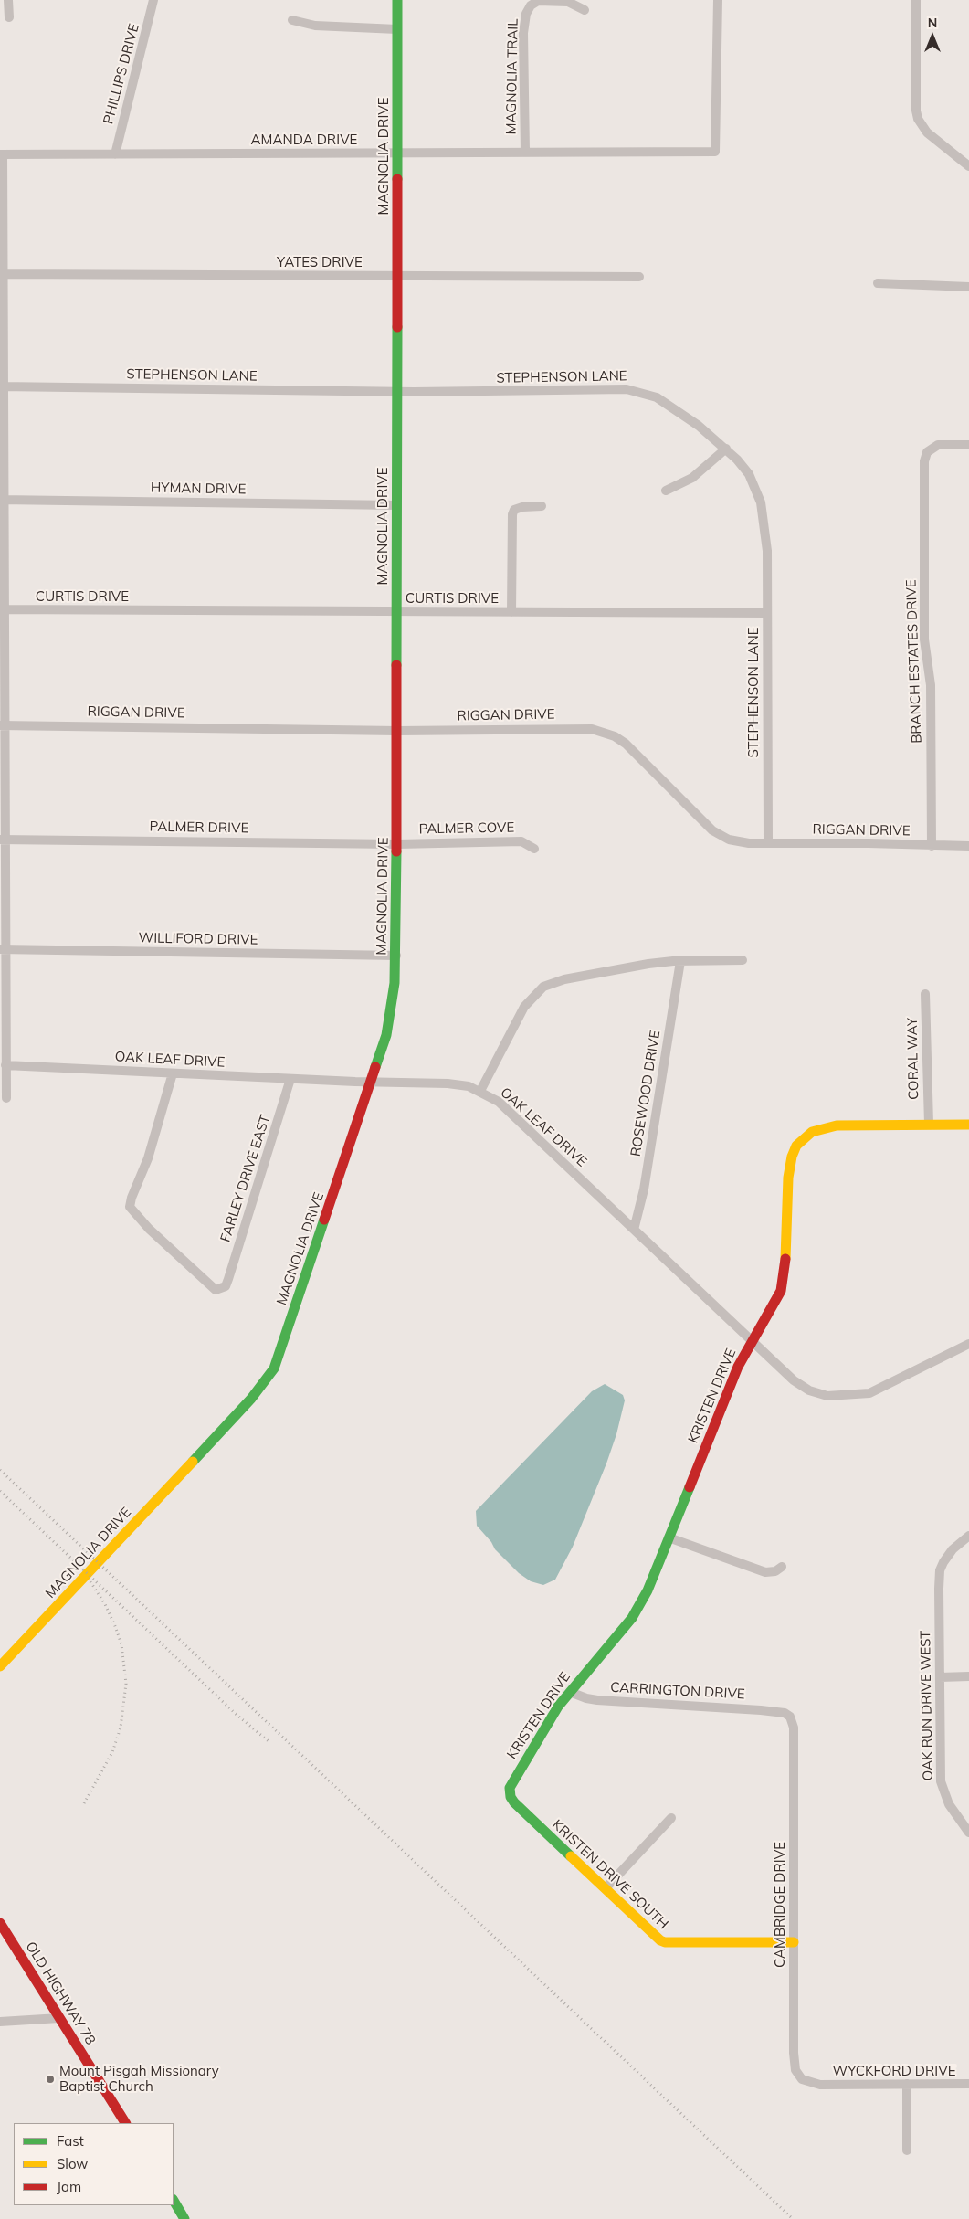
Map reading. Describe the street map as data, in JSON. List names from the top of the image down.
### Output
{
  "streets": {
    "street": [
      "PHILLIPS DRIVE",
      "MAGNOLIA TRAIL",
      "AMANDA DRIVE",
      "MAGNOLIA DRIVE",
      "YATES DRIVE",
      "STEPHENSON LANE",
      "HYMAN DRIVE",
      "CURTIS DRIVE",
      "BRANCH ESTATES DRIVE",
      "RIGGAN DRIVE",
      "PALMER DRIVE",
      "PALMER COVE",
      "WILLIFORD DRIVE",
      "CORAL WAY",
      "OAK LEAF DRIVE",
      "ROSEWOOD DRIVE",
      "FARLEY DRIVE EAST",
      "KRISTEN DRIVE",
      "CARRINGTON DRIVE",
      "OAK RUN DRIVE WEST",
      "KRISTEN DRIVE SOUTH",
      "CAMBRIDGE DRIVE",
      "OLD HIGHWAY 78",
      "WYCKFORD DRIVE"
    ]
  },
  "crossings": [
    ["PHILLIPS DRIVE", "AMANDA DRIVE"],
    ["MAGNOLIA TRAIL", "AMANDA DRIVE"],
    ["AMANDA DRIVE", "MAGNOLIA DRIVE"],
    ["MAGNOLIA DRIVE", "YATES DRIVE"],
    ["MAGNOLIA DRIVE", "STEPHENSON LANE"],
    ["MAGNOLIA DRIVE", "HYMAN DRIVE"],
    ["MAGNOLIA DRIVE", "CURTIS DRIVE"],
    ["MAGNOLIA DRIVE", "RIGGAN DRIVE"],
    ["MAGNOLIA DRIVE", "PALMER DRIVE"],
    ["MAGNOLIA DRIVE", "PALMER COVE"],
    ["MAGNOLIA DRIVE", "WILLIFORD DRIVE"],
    ["MAGNOLIA DRIVE", "OAK LEAF DRIVE"],
    ["STEPHENSON LANE", "CURTIS DRIVE"],
    ["STEPHENSON LANE", "RIGGAN DRIVE"],
    ["BRANCH ESTATES DRIVE", "RIGGAN DRIVE"],
    ["PALMER DRIVE", "PALMER COVE"],
    ["CORAL WAY", "KRISTEN DRIVE"],
    ["OAK LEAF DRIVE", "ROSEWOOD DRIVE"],
    ["OAK LEAF DRIVE", "FARLEY DRIVE EAST"],
    ["OAK LEAF DRIVE", "KRISTEN DRIVE"],
    ["KRISTEN DRIVE", "CARRINGTON DRIVE"],
    ["KRISTEN DRIVE", "KRISTEN DRIVE SOUTH"],
    ["CARRINGTON DRIVE", "CAMBRIDGE DRIVE"],
    ["KRISTEN DRIVE SOUTH", "CAMBRIDGE DRIVE"],
    ["CAMBRIDGE DRIVE", "WYCKFORD DRIVE"]
  ],
  "places": ["Mount Pisgah Missionary Baptist Church"],
  "legend": ["Fast", "Slow", "Jam"],
  "north": "top"
}
